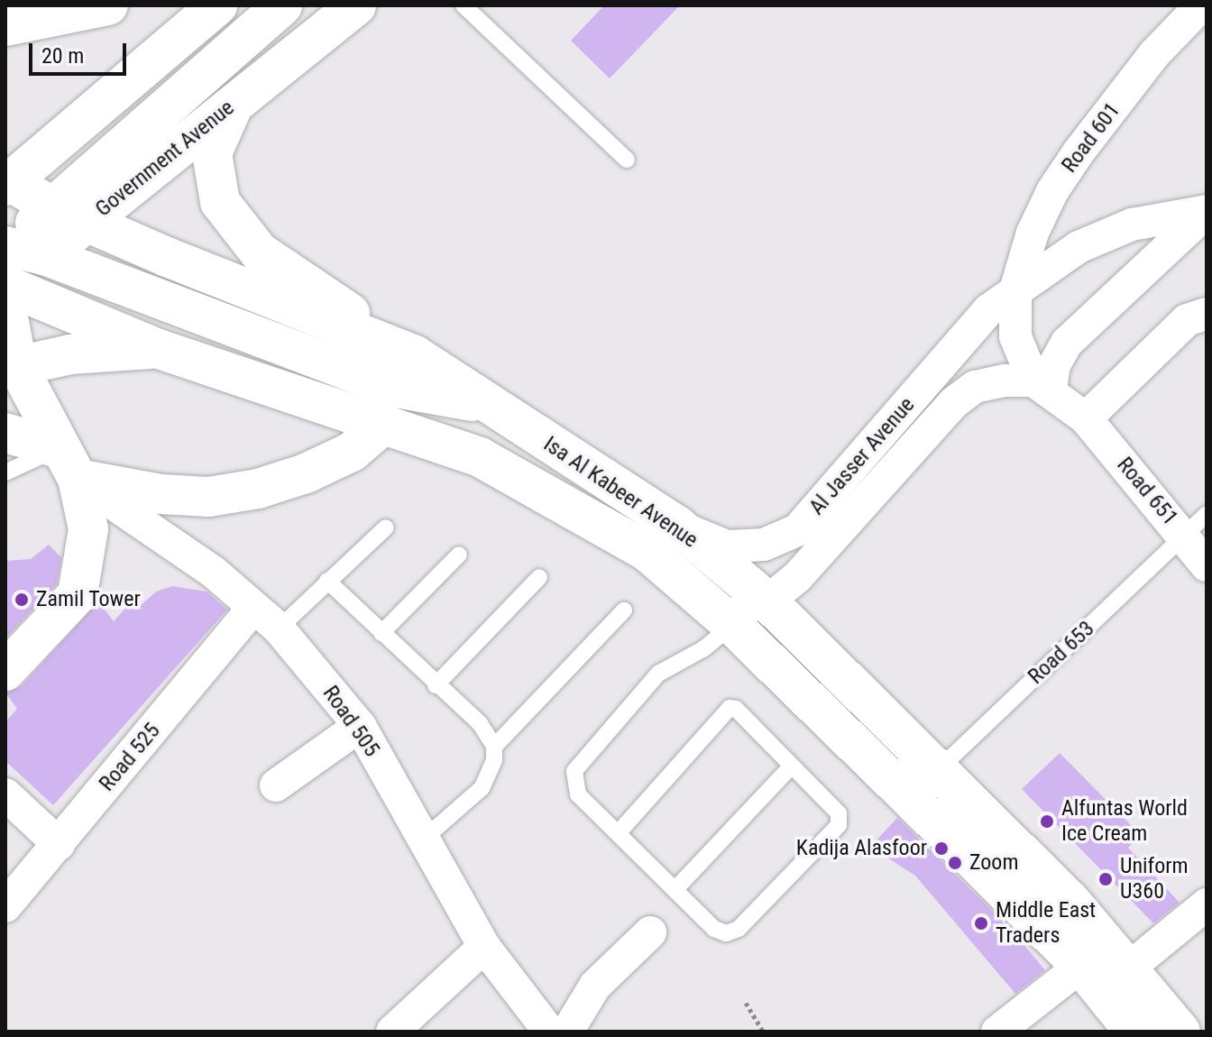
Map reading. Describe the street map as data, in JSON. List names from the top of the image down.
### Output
{
  "streets": {
    "main road": ["Government Avenue", "Isa Al Kabeer Avenue"],
    "street": [
      "Road 601",
      "Al Jasser Avenue",
      "Road 651",
      "Road 505",
      "Road 525"
    ],
    "lane": ["Road 653"]
  },
  "crossings": [
    ["Road 601", "Al Jasser Avenue"],
    ["Government Avenue", "Isa Al Kabeer Avenue"],
    ["Al Jasser Avenue", "Road 651"],
    ["Al Jasser Avenue", "Isa Al Kabeer Avenue"],
    ["Road 651", "Road 653"],
    ["Isa Al Kabeer Avenue", "Road 653"],
    ["Road 505", "Road 525"]
  ],
  "places": [
    "Zamil Tower",
    "Alfuntas World Ice Cream",
    "Kadija Alasfoor",
    "Zoom",
    "Uniform U360",
    "Middle East Traders"
  ],
  "scale_bar": "20 m"
}
